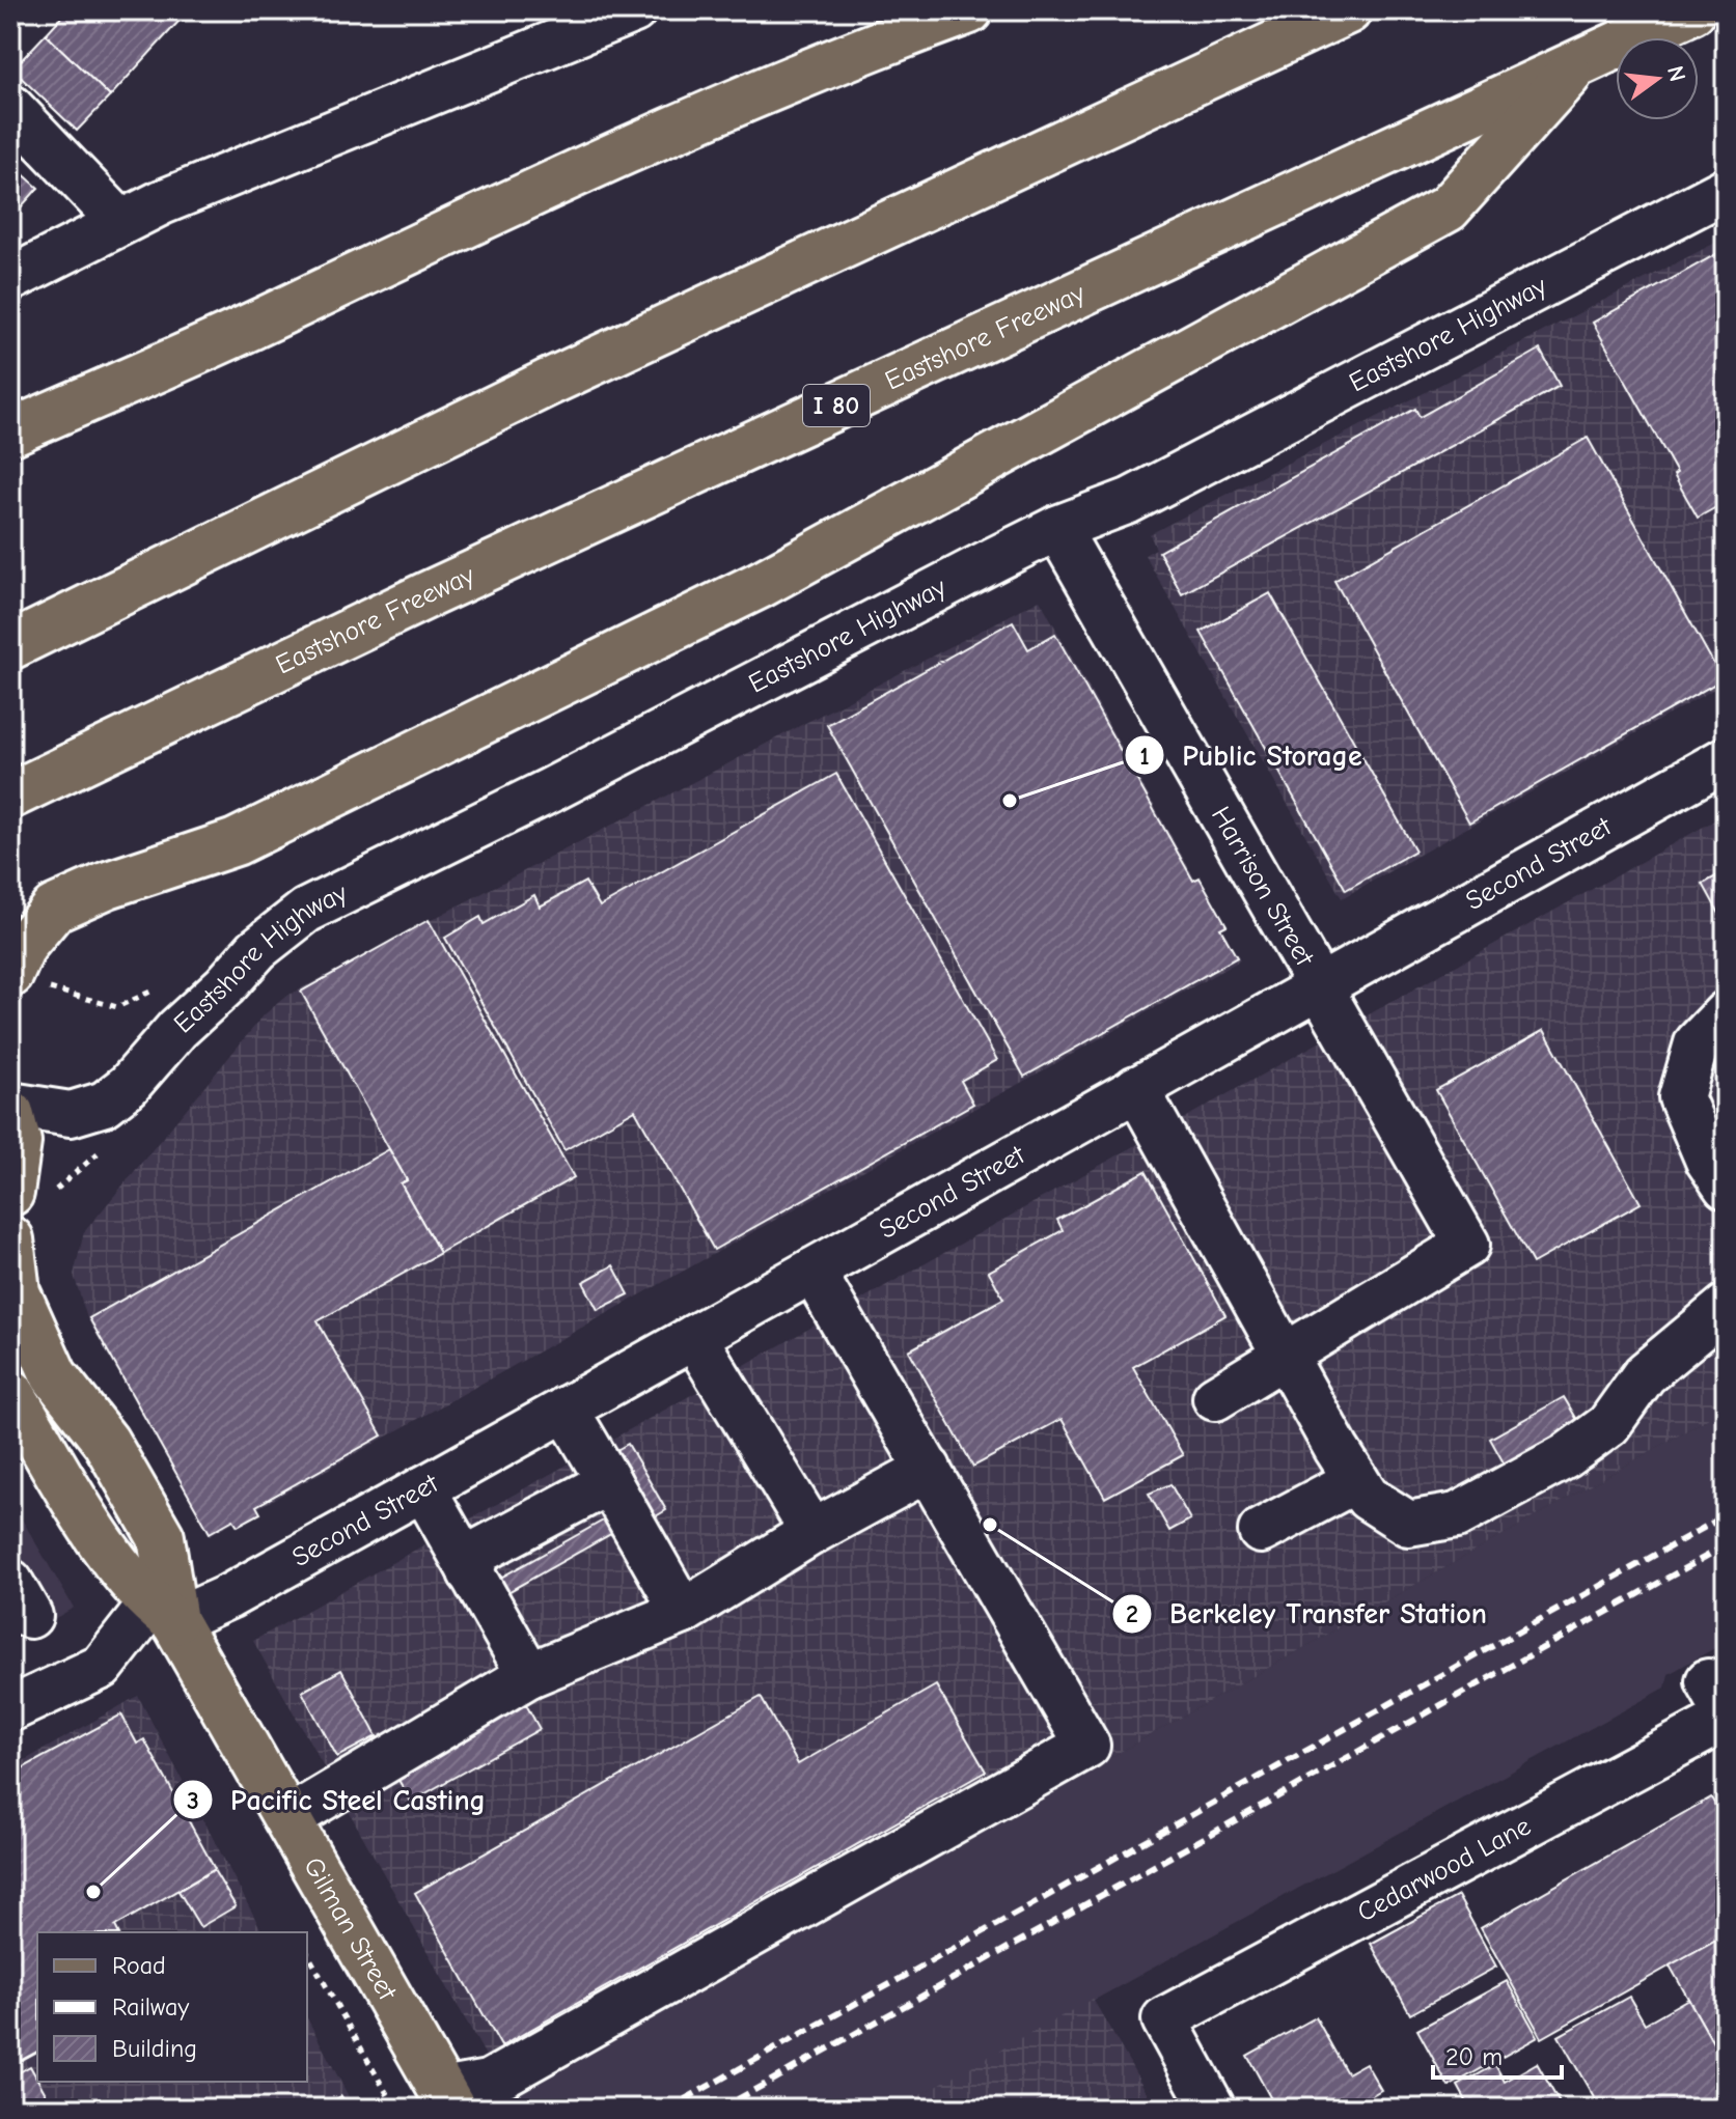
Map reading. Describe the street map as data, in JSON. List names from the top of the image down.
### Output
{
  "streets": {
    "main road": ["Eastshore Freeway", "I 80", "Gilman Street"],
    "street": [
      "Eastshore Highway",
      "Second Street",
      "Harrison Street",
      "Cedarwood Lane"
    ]
  },
  "crossings": [
    ["Eastshore Highway", "Harrison Street"],
    ["Second Street", "Harrison Street"],
    ["Second Street", "Gilman Street"]
  ],
  "places": ["Public Storage", "Berkeley Transfer Station", "Pacific Steel Casting"],
  "legend": ["Road", "Railway", "Building"],
  "scale_bar": "20 m",
  "north": "right"
}
